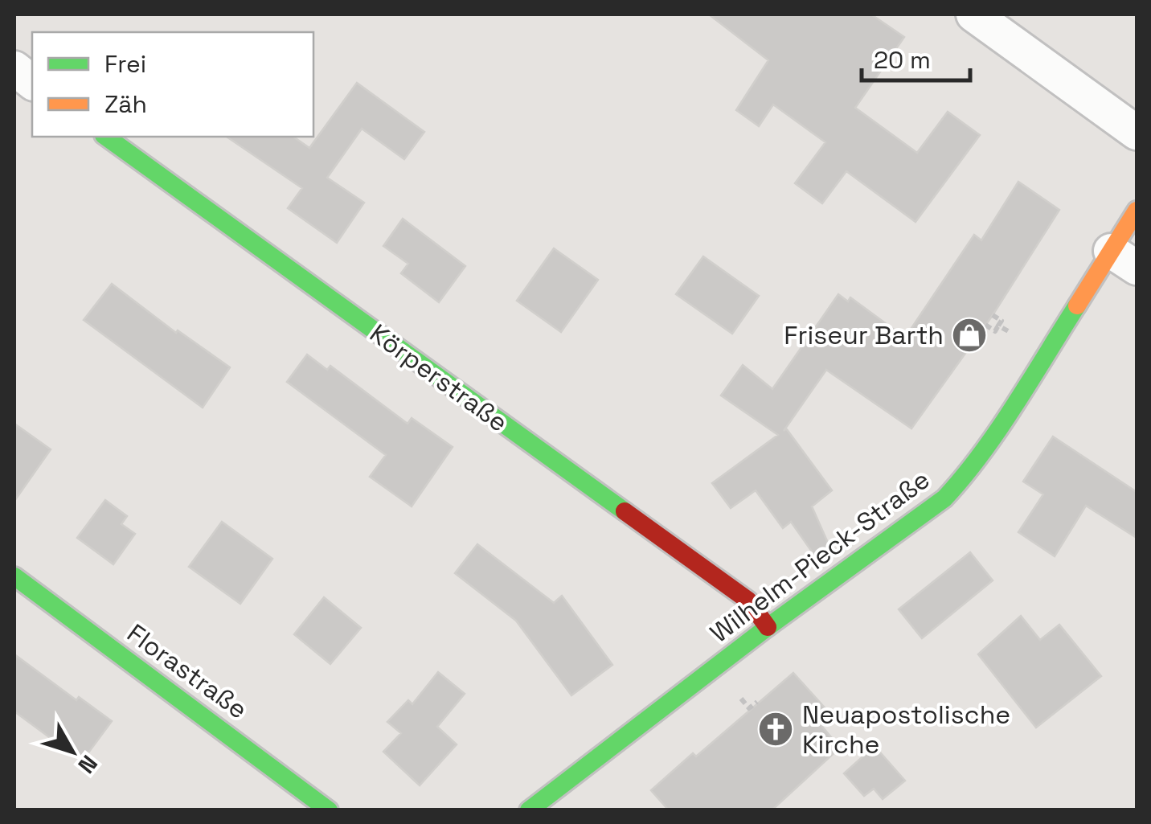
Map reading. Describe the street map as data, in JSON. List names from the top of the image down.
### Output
{
  "streets": {
    "street": ["Körperstraße", "Wilhelm-Pieck-Straße", "Florastraße"]
  },
  "crossings": [
    ["Körperstraße", "Wilhelm-Pieck-Straße"]
  ],
  "places": {
    "shop": ["Friseur Barth"],
    "church": ["Neuapostolische Kirche"]
  },
  "legend": ["Frei", "Zäh"],
  "scale_bar": "20 m",
  "north": "bottom right"
}
